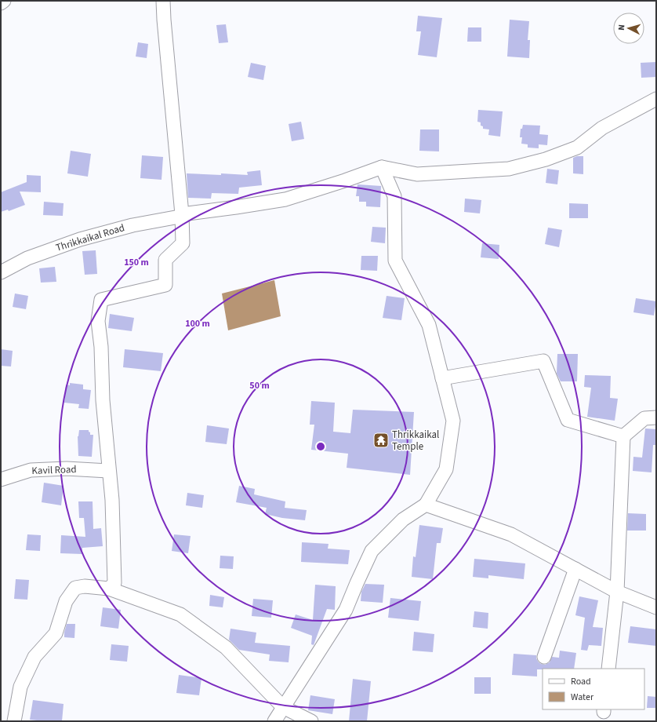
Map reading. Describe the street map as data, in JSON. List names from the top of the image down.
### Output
{
  "streets": {
    "street": ["Thrikkaikal Road", "Kavil Road"]
  },
  "places": {
    "temple": ["Thrikkaikal Temple"]
  },
  "legend": ["Road", "Water"],
  "north": "left",
  "rings": ["150 m", "100 m", "50 m"]
}
